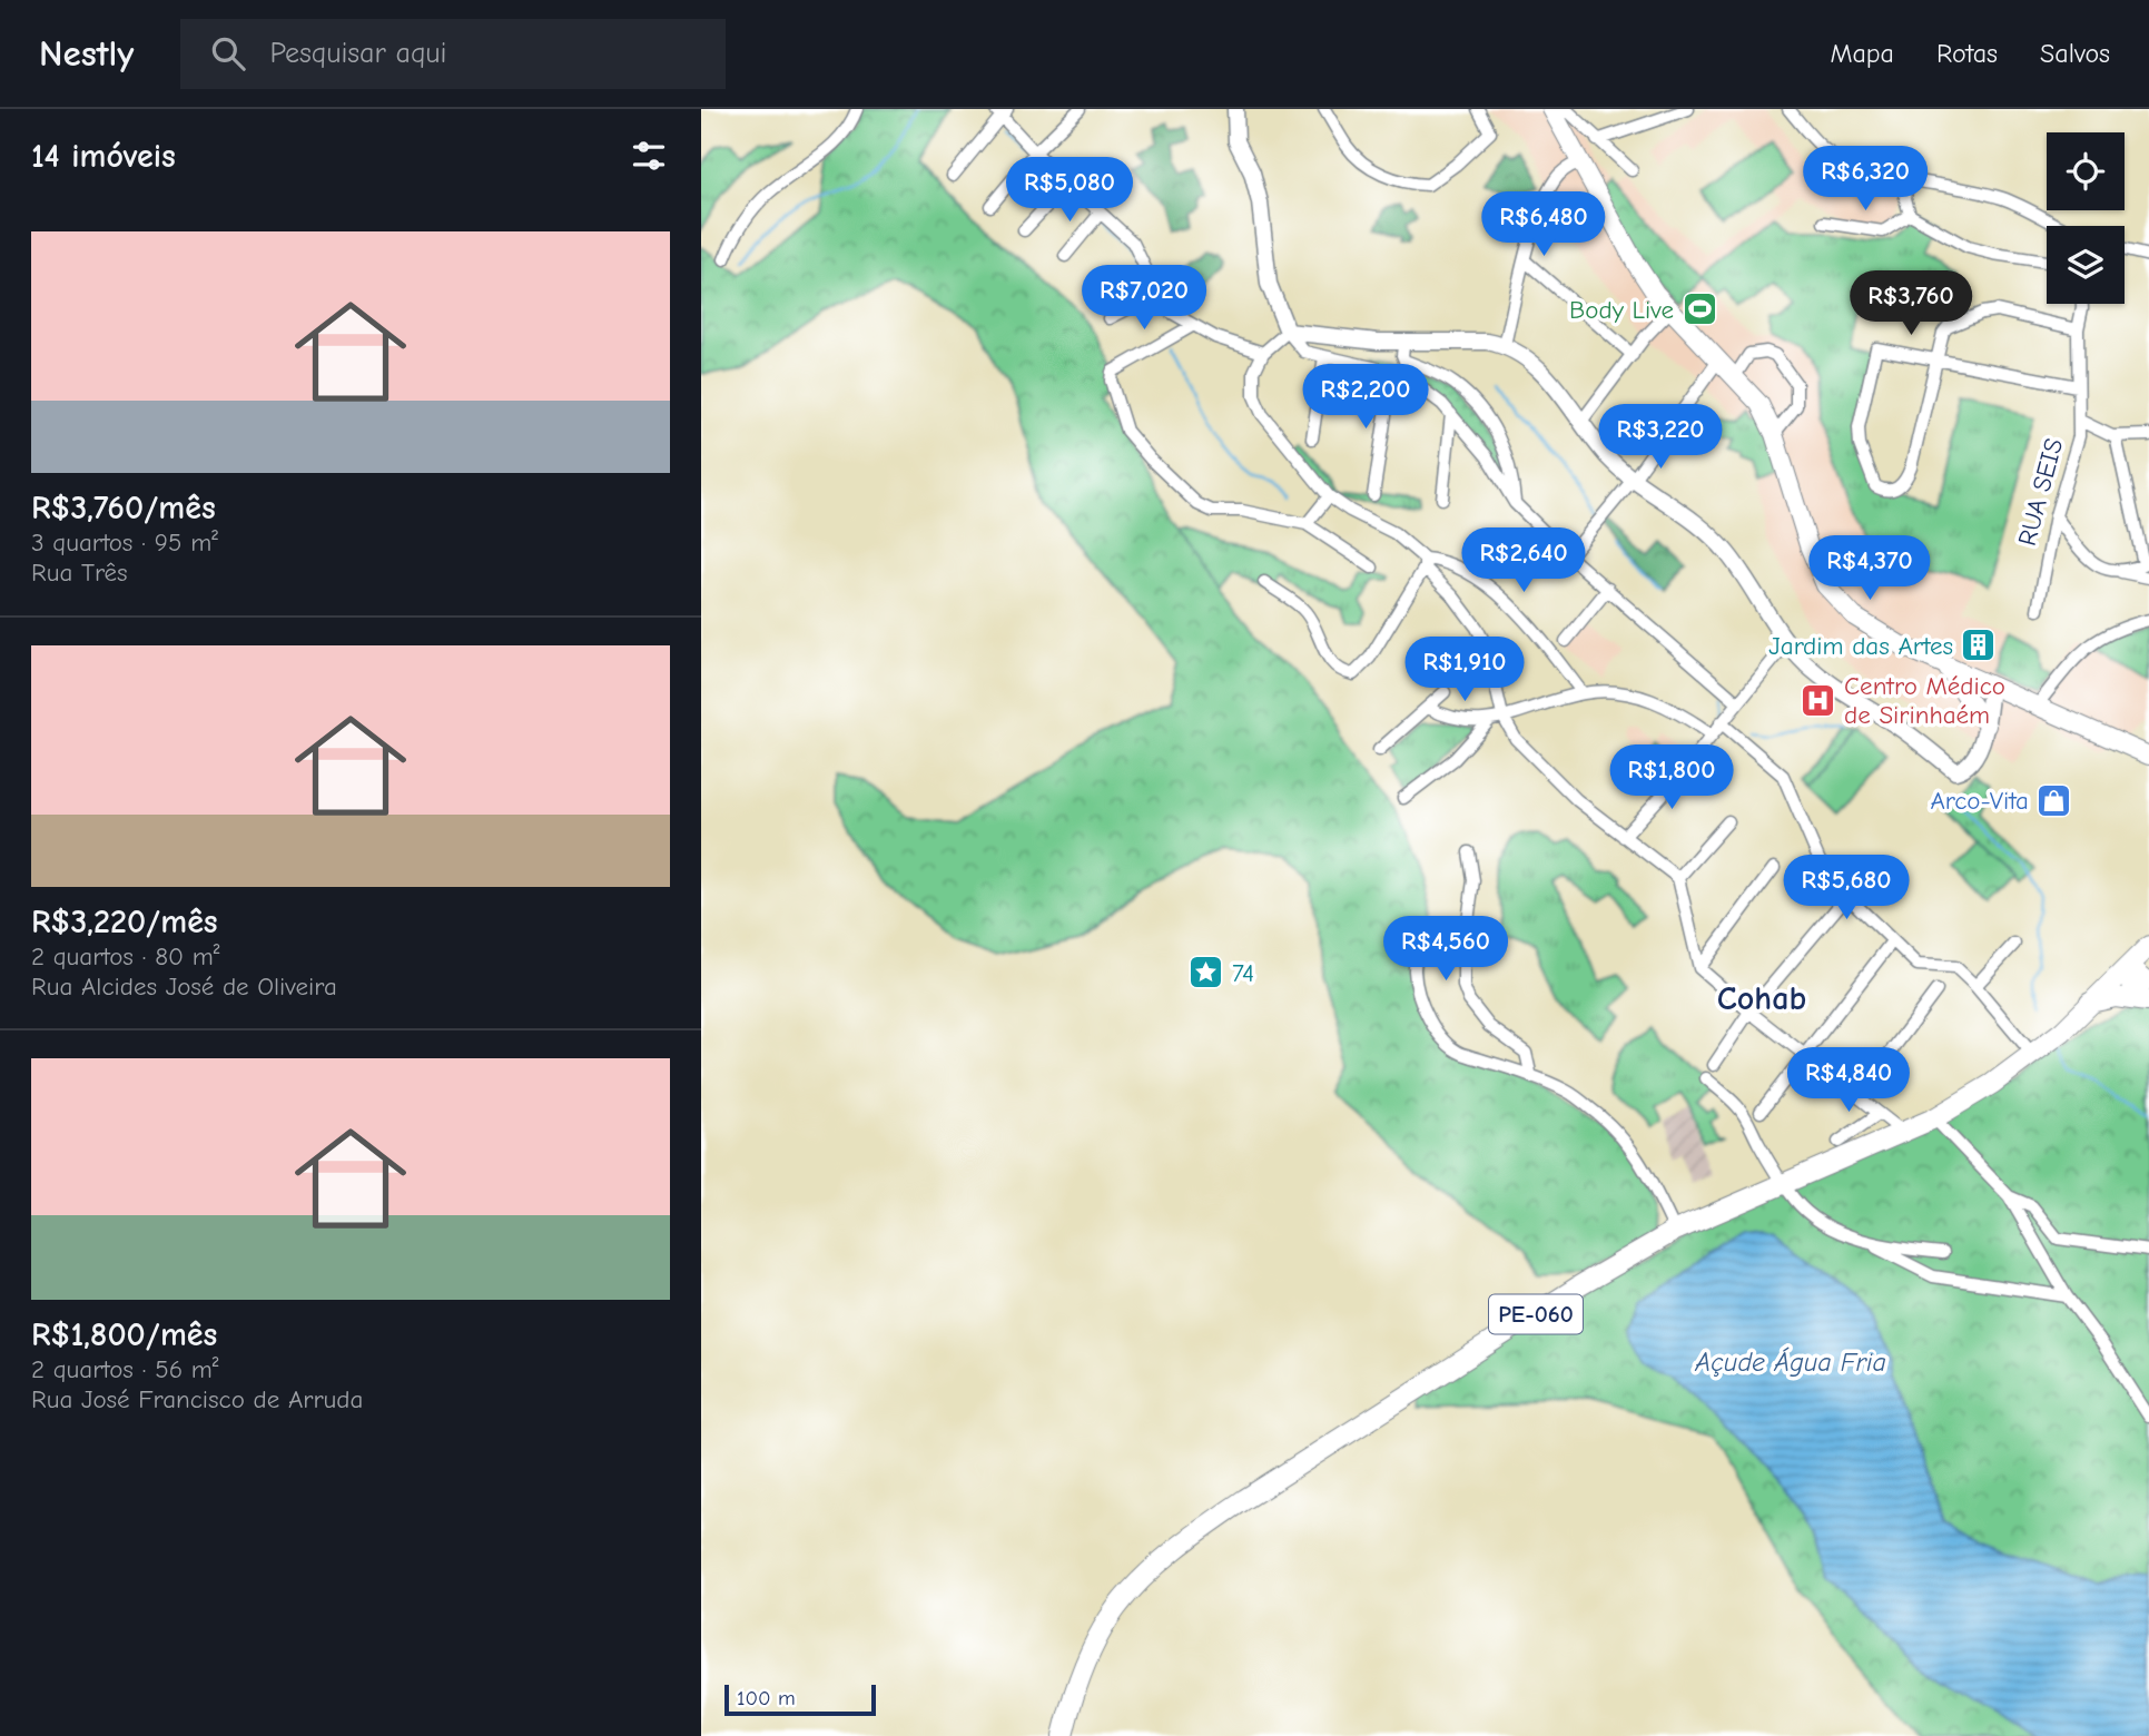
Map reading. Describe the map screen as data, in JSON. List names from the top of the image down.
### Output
{
  "streets": {
    "main road": ["PE-060"],
    "street": ["RUA SEIS"]
  },
  "districts": ["Cohab"],
  "water": ["Açude Água Fria"],
  "places": {
    "sports": ["Body Live"],
    "building": ["Jardim das Artes"],
    "hospital": ["Centro Médico de Sirinhaém"],
    "shop": ["Arco-Vita"],
    "place": ["74"]
  },
  "scale_bar": "100 m",
  "page": {
    "header": "Nestly",
    "search": "Pesquisar aqui",
    "nav": ["Mapa", "Rotas", "Salvos"],
    "heading": "14 imóveis",
    "price": [
      "R$6,320",
      "R$5,080",
      "R$6,480",
      "R$7,020",
      "R$3,760",
      "R$2,200",
      "R$3,220",
      "R$2,640",
      "R$4,370",
      "R$1,910",
      "R$1,800",
      "R$5,680",
      "R$4,560",
      "R$4,840"
    ],
    "list": [
      {
        "name": "R$3,760/mês",
        "note": "3 quartos · 95 m² · Rua Três"
      },
      {
        "name": "R$3,220/mês",
        "note": "2 quartos · 80 m² · Rua Alcides José de Oliveira"
      },
      {
        "name": "R$1,800/mês",
        "note": "2 quartos · 56 m² · Rua José Francisco de Arruda"
      }
    ],
    "scale": "100 m"
  }
}
